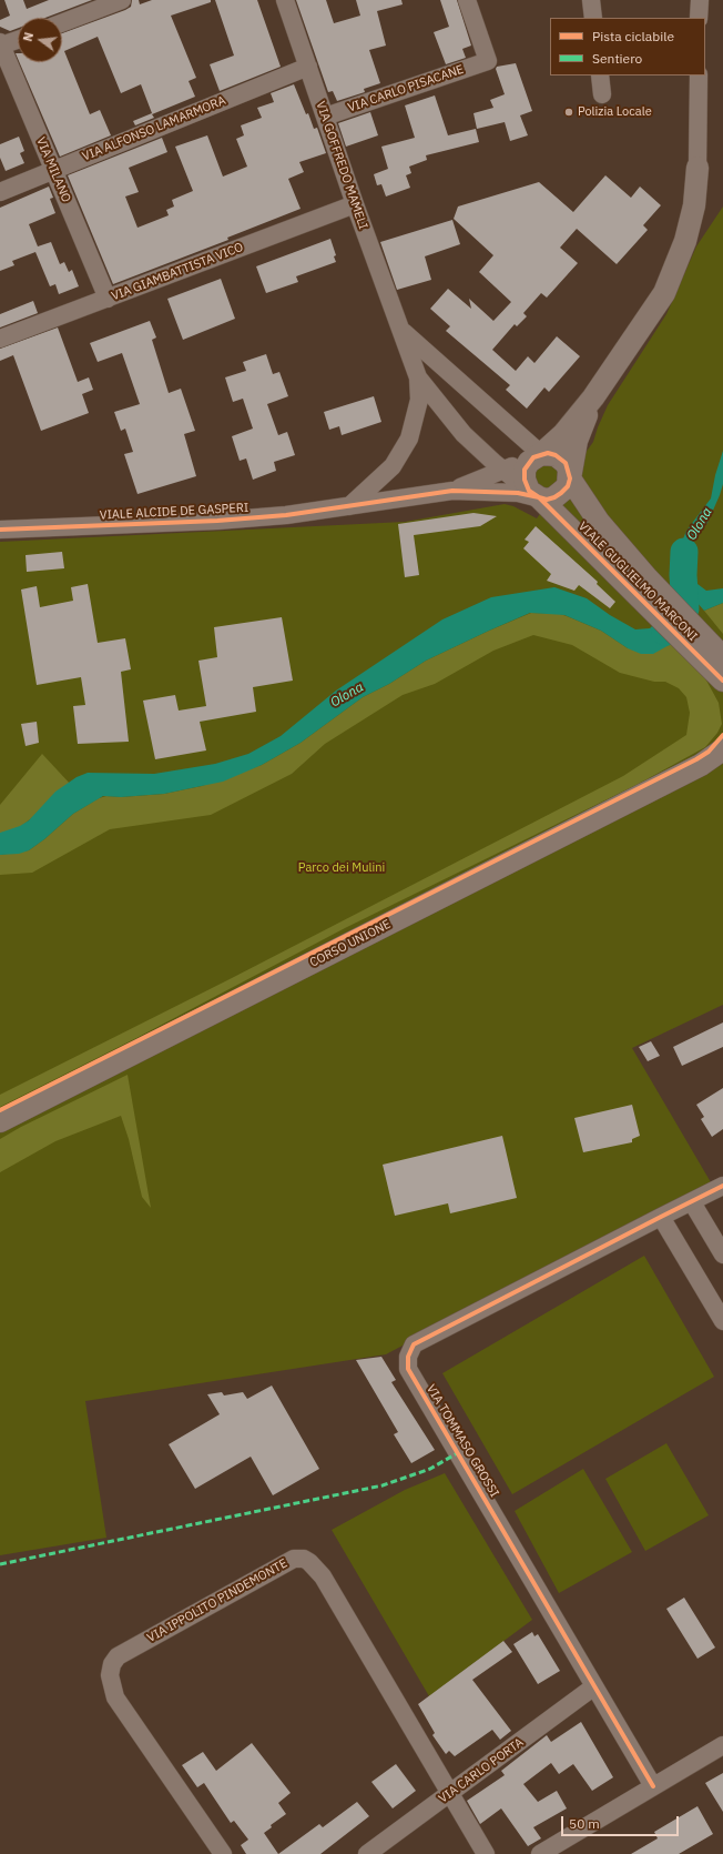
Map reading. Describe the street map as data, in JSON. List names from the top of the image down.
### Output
{
  "streets": {
    "street": [
      "VIA CARLO PISACANE",
      "VIA ALFONSO LAMARMORA",
      "VIA GOFFREDO MAMELI",
      "VIA MILANO",
      "VIA GIAMBATTISTA VICO",
      "VIALE ALCIDE DE GASPERI",
      "VIALE GUGLIELMO MARCONI",
      "CORSO UNIONE",
      "VIA TOMMASO GROSSI",
      "VIA IPPOLITO PINDEMONTE",
      "VIA CARLO PORTA"
    ]
  },
  "crossings": [
    ["VIA CARLO PISACANE", "VIA GOFFREDO MAMELI"],
    ["VIA ALFONSO LAMARMORA", "VIA GOFFREDO MAMELI"],
    ["VIA ALFONSO LAMARMORA", "VIA MILANO"],
    ["VIA GOFFREDO MAMELI", "VIA GIAMBATTISTA VICO"],
    ["VIA GOFFREDO MAMELI", "VIALE ALCIDE DE GASPERI"],
    ["VIA GOFFREDO MAMELI", "VIALE GUGLIELMO MARCONI"],
    ["VIA MILANO", "VIA GIAMBATTISTA VICO"],
    ["VIA TOMMASO GROSSI", "VIA CARLO PORTA"],
    ["VIA IPPOLITO PINDEMONTE", "VIA CARLO PORTA"]
  ],
  "water": ["Olona"],
  "parks": ["Parco dei Mulini"],
  "places": ["Polizia Locale"],
  "legend": ["Pista ciclabile", "Sentiero"],
  "scale_bar": "50 m",
  "north": "left"
}
